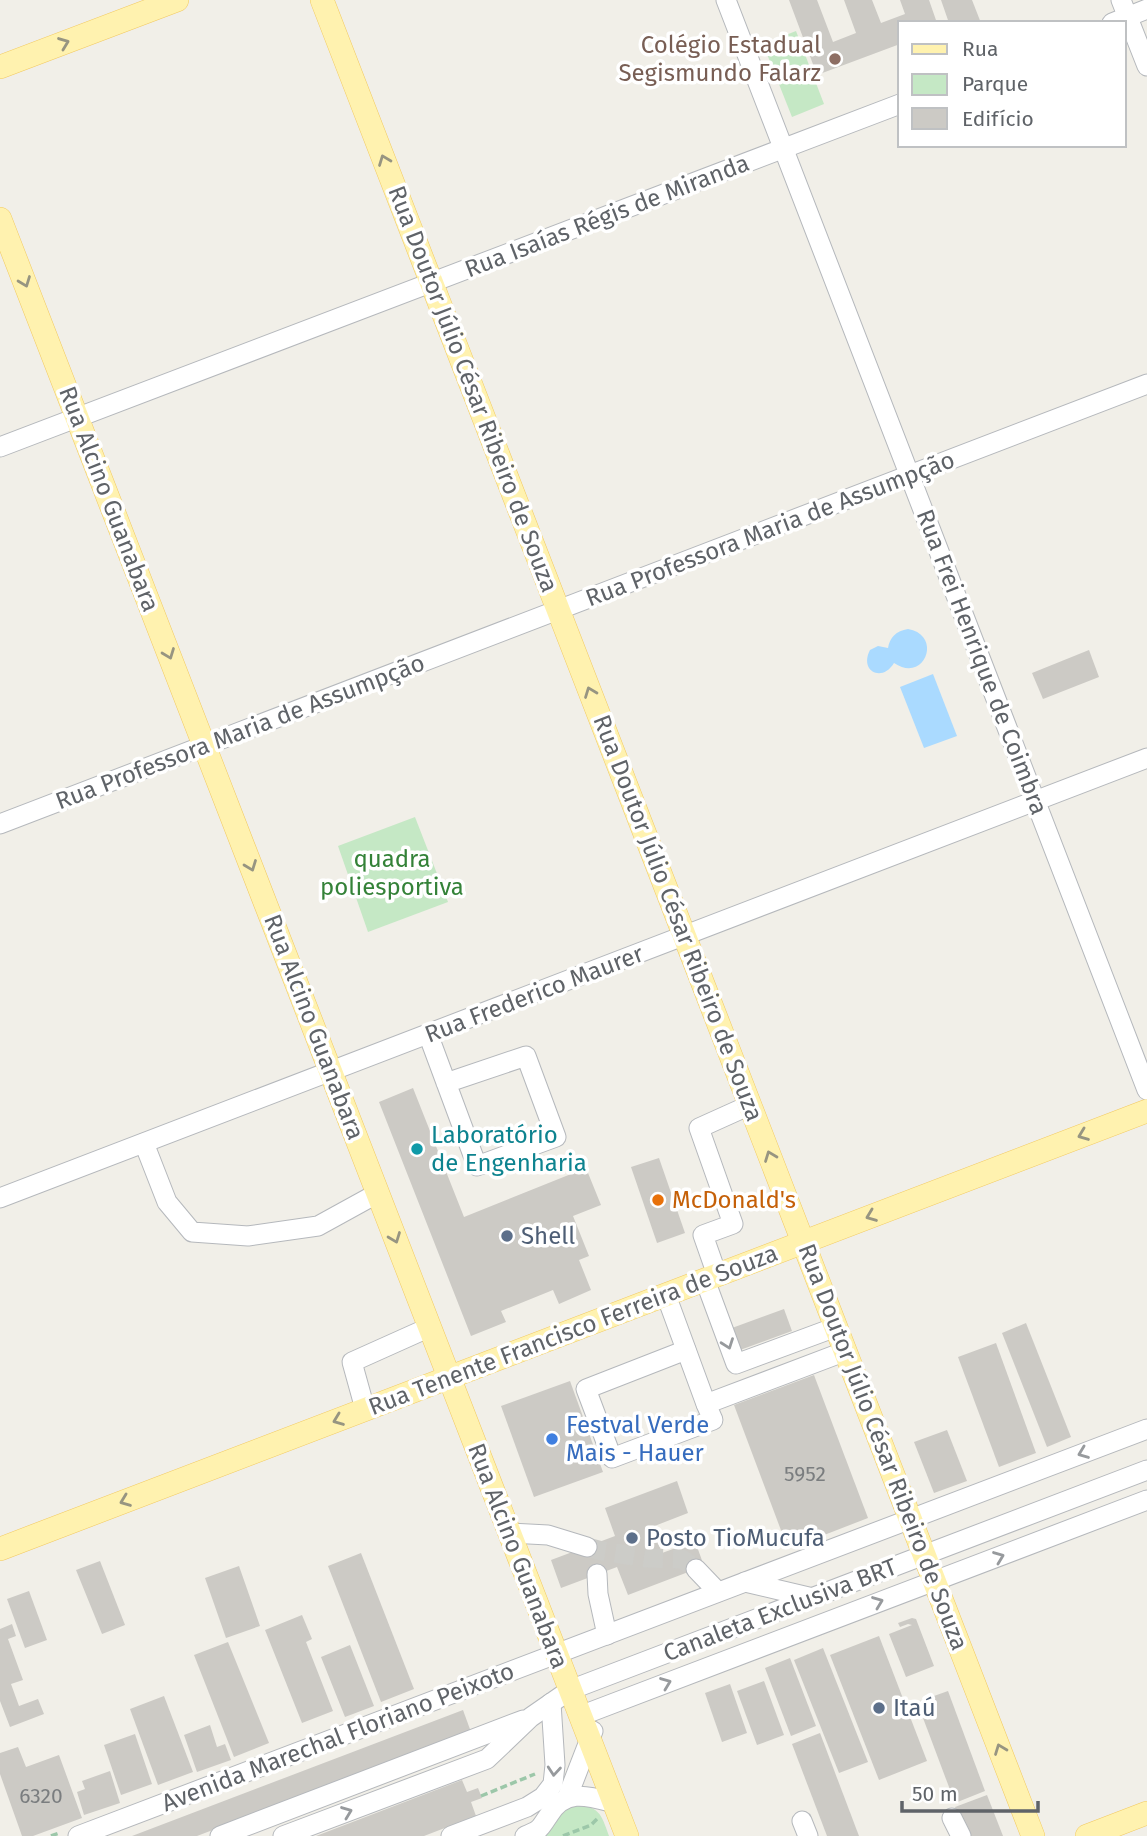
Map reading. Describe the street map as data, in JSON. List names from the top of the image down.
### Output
{
  "streets": {
    "main road": ["Rua Doutor Júlio César Ribeiro de Souza", "Rua Alcino Guanabara", "Rua Tenente Francisco Ferreira de Souza"],
    "street": [
      "Rua Isaías Régis de Miranda",
      "Rua Professora Maria de Assumpção",
      "Rua Frei Henrique de Coimbra",
      "Rua Frederico Maurer",
      "Canaleta Exclusiva BRT",
      "Avenida Marechal Floriano Peixoto"
    ]
  },
  "crossings": [
    ["Rua Isaías Régis de Miranda", "Rua Doutor Júlio César Ribeiro de Souza"],
    ["Rua Isaías Régis de Miranda", "Rua Alcino Guanabara"],
    ["Rua Isaías Régis de Miranda", "Rua Frei Henrique de Coimbra"],
    ["Rua Doutor Júlio César Ribeiro de Souza", "Rua Professora Maria de Assumpção"],
    ["Rua Doutor Júlio César Ribeiro de Souza", "Rua Frederico Maurer"],
    ["Rua Doutor Júlio César Ribeiro de Souza", "Rua Tenente Francisco Ferreira de Souza"],
    ["Rua Doutor Júlio César Ribeiro de Souza", "Canaleta Exclusiva BRT"],
    ["Rua Doutor Júlio César Ribeiro de Souza", "Avenida Marechal Floriano Peixoto"],
    ["Rua Alcino Guanabara", "Rua Professora Maria de Assumpção"],
    ["Rua Alcino Guanabara", "Rua Frederico Maurer"],
    ["Rua Alcino Guanabara", "Rua Tenente Francisco Ferreira de Souza"],
    ["Rua Alcino Guanabara", "Canaleta Exclusiva BRT"],
    ["Rua Alcino Guanabara", "Avenida Marechal Floriano Peixoto"],
    ["Rua Professora Maria de Assumpção", "Rua Frei Henrique de Coimbra"],
    ["Rua Frei Henrique de Coimbra", "Rua Frederico Maurer"]
  ],
  "one_way": ["Rua Doutor Júlio César Ribeiro de Souza", "Rua Alcino Guanabara", "Rua Tenente Francisco Ferreira de Souza"],
  "parks": ["quadra poliesportiva"],
  "places": [
    "Colégio Estadual Segismundo Falarz",
    "Laboratório de Engenharia",
    "McDonald's",
    "Shell",
    "Festval Verde Mais - Hauer",
    "Posto TioMucufa",
    "Itaú"
  ],
  "house_numbers": ["5952", "6320"],
  "legend": ["Rua", "Parque", "Edifício"],
  "scale_bar": "50 m"
}
